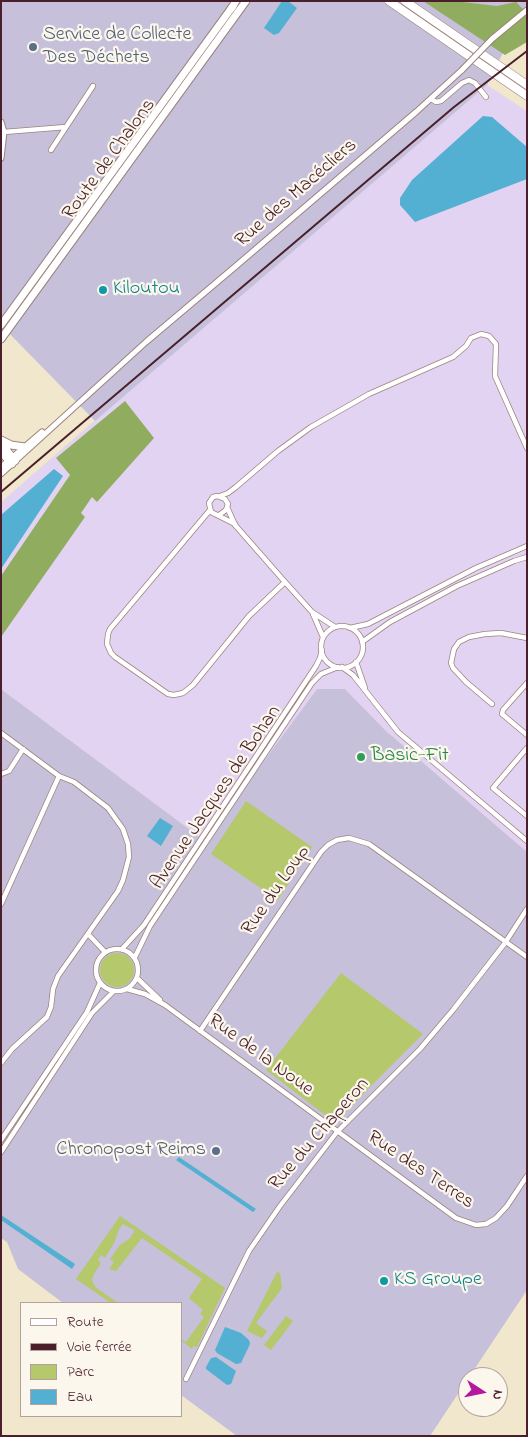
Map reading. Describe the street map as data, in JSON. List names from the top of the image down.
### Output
{
  "streets": {
    "main road": ["Route de Chalons"],
    "street": [
      "Rue des Macécliers",
      "Avenue Jacques de Bohan",
      "Rue du Loup",
      "Rue de la Noue",
      "Rue du Chaperon",
      "Rue des Terres"
    ]
  },
  "crossings": [
    ["Rue du Loup", "Rue de la Noue"],
    ["Rue du Loup", "Rue du Chaperon"],
    ["Rue de la Noue", "Rue du Chaperon"],
    ["Rue de la Noue", "Rue des Terres"],
    ["Rue du Chaperon", "Rue des Terres"]
  ],
  "places": [
    "Service de Collecte Des Déchets",
    "Kiloutou",
    "Basic-Fit",
    "Chronopost Reims",
    "KS Groupe"
  ],
  "legend": [
    "Route",
    "Voie ferrée",
    "Parc",
    "Eau"
  ],
  "north": "right"
}
